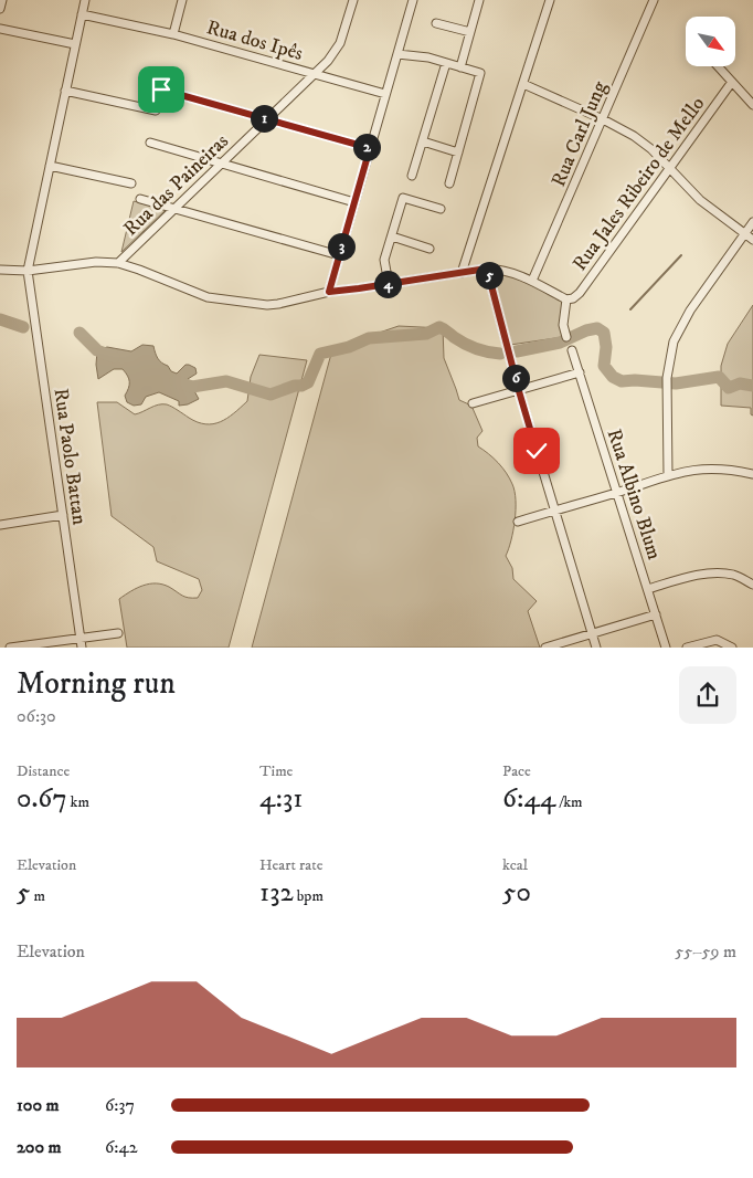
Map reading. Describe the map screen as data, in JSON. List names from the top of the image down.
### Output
{
  "streets": {
    "street": [
      "Rua dos Ipês",
      "Rua Carl Jung",
      "Rua Jales Ribeiro de Mello",
      "Rua das Paineiras",
      "Rua Paolo Battan",
      "Rua Albino Blum"
    ]
  },
  "crossings": [
    ["Rua dos Ipês", "Rua das Paineiras"]
  ],
  "north": "bottom right",
  "page": {
    "pins": [
      "1",
      "2",
      "3",
      "5",
      "4",
      "6"
    ],
    "heading": ["Morning run", "06:30"],
    "stats": [
      ["Distance", "0.67 km"],
      ["Time", "4:31"],
      ["Pace", "6:44 /km"],
      ["Elevation", "5 m"],
      ["Heart rate", "132 bpm"],
      ["kcal", "50"]
    ],
    "chart": ["Elevation", "55–59 m"],
    "list": [
      {
        "name": "100 m",
        "note": "6:37"
      },
      {
        "name": "200 m",
        "note": "6:42"
      }
    ]
  }
}
